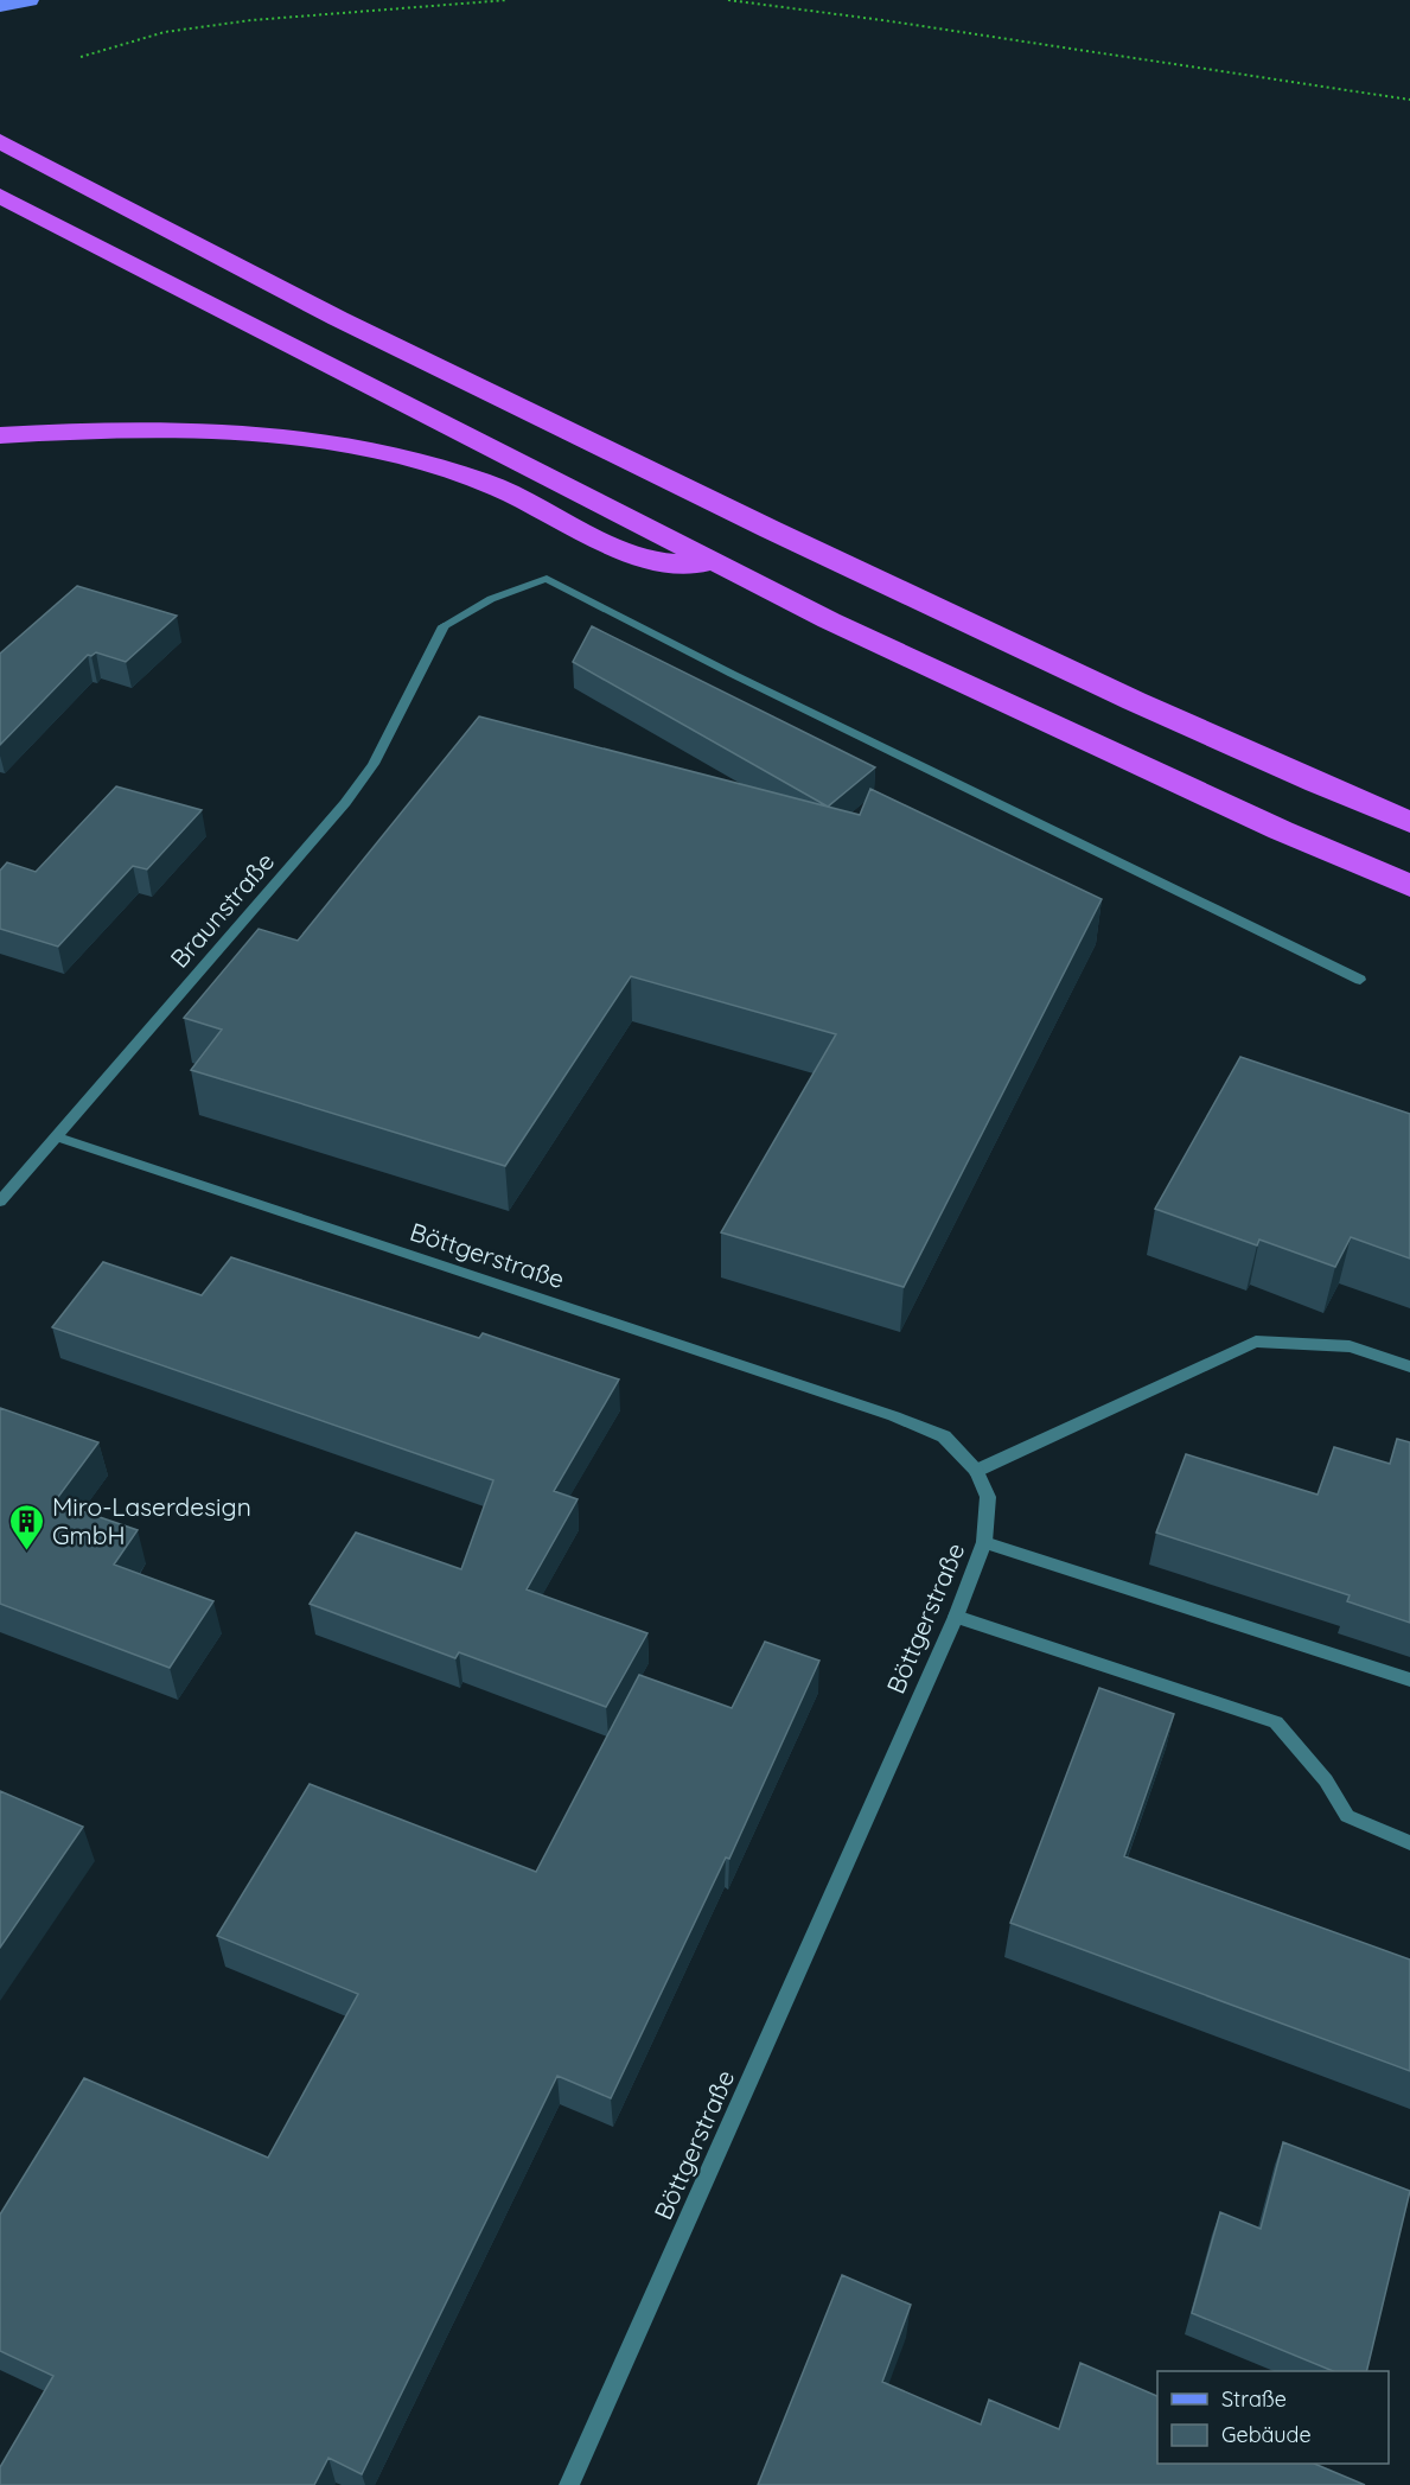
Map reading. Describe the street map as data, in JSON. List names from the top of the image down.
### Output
{
  "streets": {
    "street": ["Braunstraße", "Böttgerstraße"]
  },
  "crossings": [
    ["Braunstraße", "Böttgerstraße"]
  ],
  "places": {
    "building": ["Miro-Laserdesign GmbH"]
  },
  "legend": ["Straße", "Gebäude"]
}
